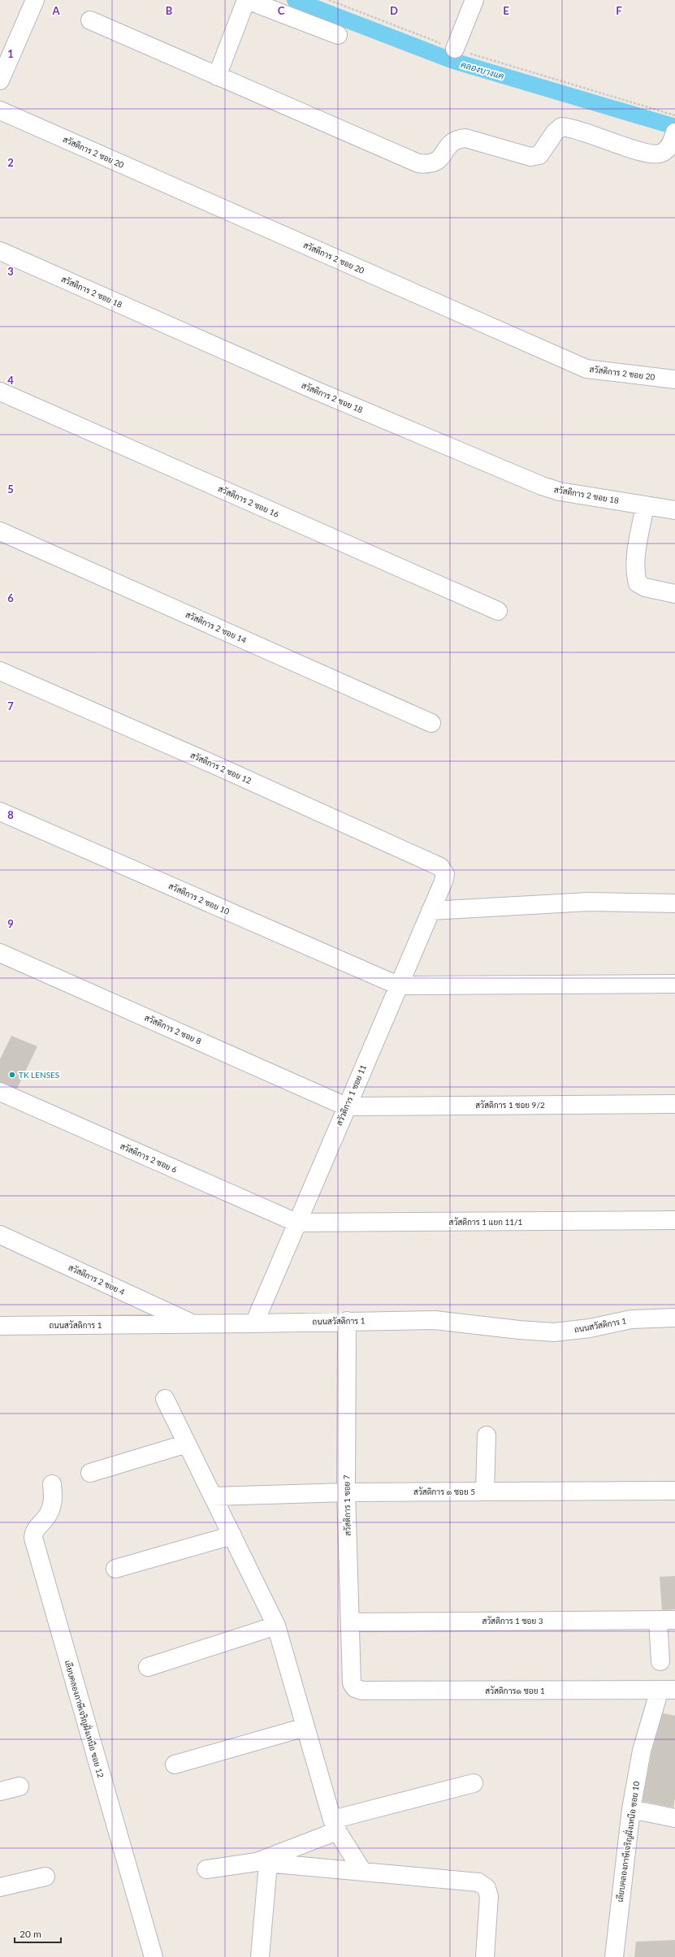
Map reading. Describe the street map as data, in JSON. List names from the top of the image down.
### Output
{
  "streets": {
    "street": [
      "สวัสดิการ 2 ซอย 20",
      "สวัสดิการ 2 ซอย 18",
      "สวัสดิการ 2 ซอย 16",
      "สวัสดิการ 2 ซอย 14",
      "สวัสดิการ 2 ซอย 12",
      "สวัสดิการ 2 ซอย 10",
      "สวัสดิการ 2 ซอย 8",
      "สวัวดิการ 1 ซอย 11",
      "สวัสดิการ 1 ซอย 9/2",
      "สวัสดิการ 2 ซอย 6",
      "สวัสดิการ 1 แยก 11/1",
      "สวัสดิการ 2 ซอย 4",
      "ถนนสวัสดิการ 1",
      "สวัสดิการ ๑ ซอย 5",
      "สวัสดิการ 1 ซอย 7",
      "สวัสดิการ 1 ซอย 3",
      "สวัสดิการ๑ ซอย 1",
      "เลียบคลองภาษีเจริญฝั่งเหนือ ซอย 12",
      "เลียบคลองภาษีเจริญฝั่งเหนือ ซอย 10"
    ]
  },
  "crossings": [
    ["สวัสดิการ 2 ซอย 12", "สวัวดิการ 1 ซอย 11"],
    ["สวัสดิการ 2 ซอย 10", "สวัวดิการ 1 ซอย 11"],
    ["สวัสดิการ 2 ซอย 8", "สวัวดิการ 1 ซอย 11"],
    ["สวัสดิการ 2 ซอย 8", "สวัสดิการ 1 ซอย 9/2"],
    ["สวัวดิการ 1 ซอย 11", "สวัสดิการ 1 ซอย 9/2"],
    ["สวัวดิการ 1 ซอย 11", "สวัสดิการ 2 ซอย 6"],
    ["สวัวดิการ 1 ซอย 11", "สวัสดิการ 1 แยก 11/1"],
    ["สวัวดิการ 1 ซอย 11", "ถนนสวัสดิการ 1"],
    ["สวัสดิการ 2 ซอย 6", "สวัสดิการ 1 แยก 11/1"],
    ["สวัสดิการ 2 ซอย 4", "ถนนสวัสดิการ 1"],
    ["ถนนสวัสดิการ 1", "สวัสดิการ 1 ซอย 7"],
    ["สวัสดิการ ๑ ซอย 5", "สวัสดิการ 1 ซอย 7"],
    ["สวัสดิการ 1 ซอย 7", "สวัสดิการ 1 ซอย 3"],
    ["สวัสดิการ 1 ซอย 7", "สวัสดิการ๑ ซอย 1"],
    ["สวัสดิการ๑ ซอย 1", "เลียบคลองภาษีเจริญฝั่งเหนือ ซอย 10"]
  ],
  "water": ["คลองบางแค"],
  "places": ["TK LENSES"],
  "scale_bar": "20 m",
  "grid": {
    "columns": [
      "A",
      "B",
      "C",
      "D",
      "E",
      "F"
    ],
    "rows": [
      "1",
      "2",
      "3",
      "4",
      "5",
      "6",
      "7",
      "8",
      "9"
    ]
  }
}
